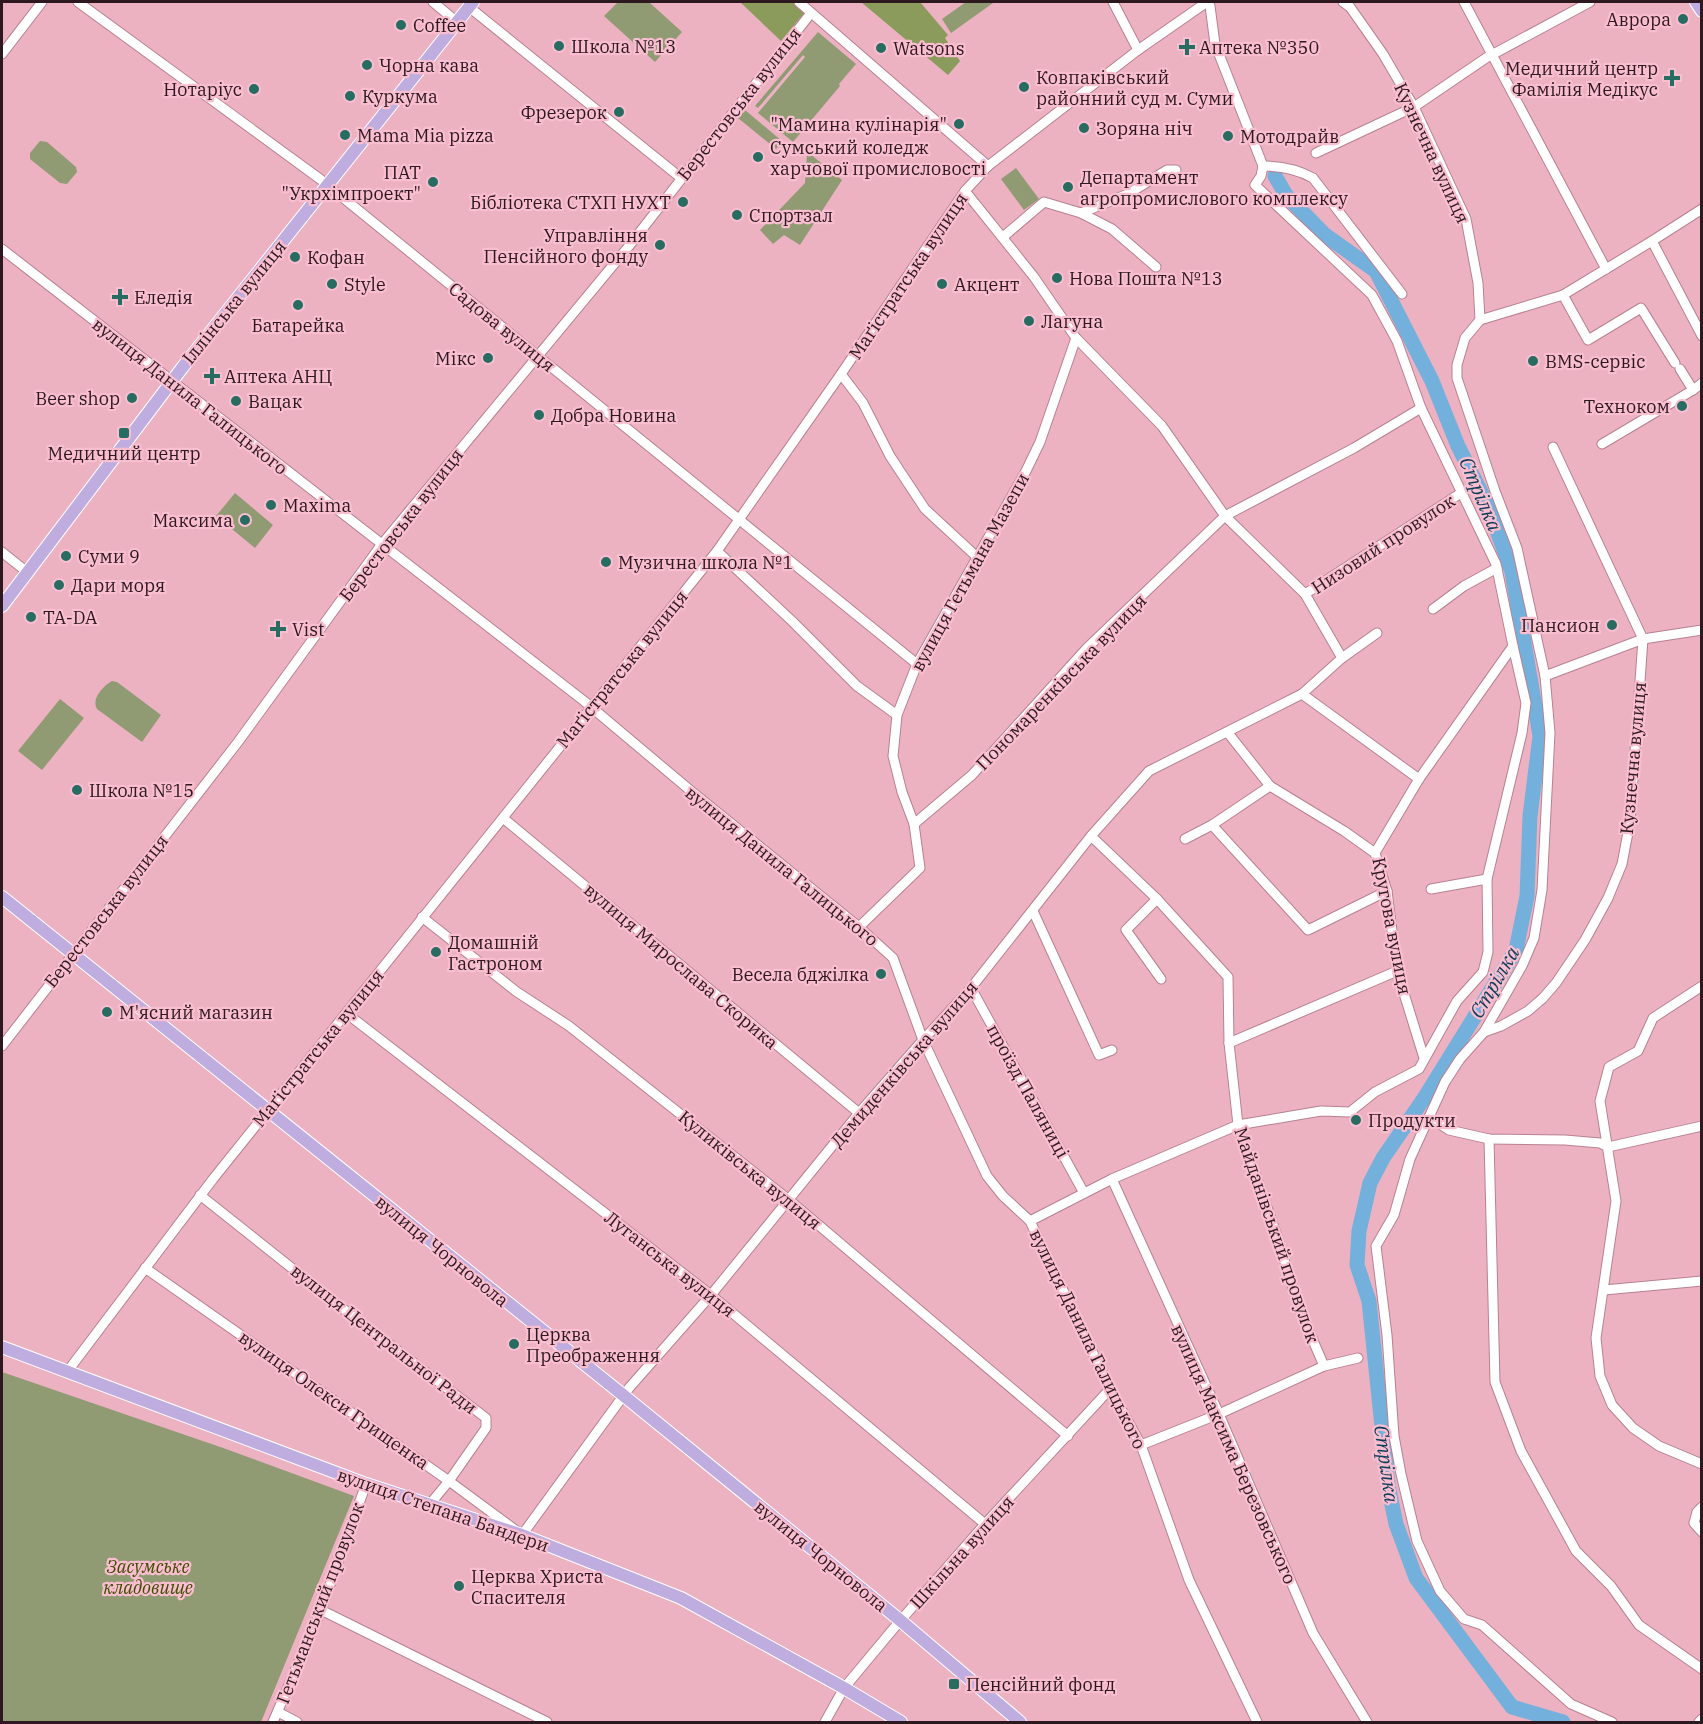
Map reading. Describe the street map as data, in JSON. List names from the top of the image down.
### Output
{
  "streets": {
    "main road": ["Іллінська вулиця", "вулиця Чорновола", "вулиця Степана Бандери"],
    "street": [
      "Берестовська вулиця",
      "Кузнечна вулиця",
      "Маґістратська вулиця",
      "Садова вулиця",
      "вулиця Данила Галицького",
      "Низовий провулок",
      "вулиця Гетьмана Мазепи",
      "Пономаренківська вулиця",
      "Кругова вулиця",
      "вулиця Мирослава Скорика",
      "Демиденківська вулиця",
      "проїзд Паляниці",
      "Куликівська вулиця",
      "Майданівський провулок",
      "Луганська вулиця",
      "вулиця Центральної Ради",
      "вулиця Олекси Грищенка",
      "вулиця Максима Березовського",
      "Шкільна вулиця",
      "Гетьманський провулок"
    ]
  },
  "crossings": [
    ["Берестовська вулиця", "Садова вулиця"],
    ["Берестовська вулиця", "вулиця Данила Галицького"],
    ["Берестовська вулиця", "вулиця Чорновола"],
    ["Маґістратська вулиця", "Садова вулиця"],
    ["Маґістратська вулиця", "вулиця Данила Галицького"],
    ["Маґістратська вулиця", "вулиця Мирослава Скорика"],
    ["Маґістратська вулиця", "Куликівська вулиця"],
    ["Маґістратська вулиця", "вулиця Чорновола"],
    ["Маґістратська вулиця", "Луганська вулиця"],
    ["Маґістратська вулиця", "вулиця Центральної Ради"],
    ["Маґістратська вулиця", "вулиця Олекси Грищенка"],
    ["Маґістратська вулиця", "вулиця Степана Бандери"],
    ["Іллінська вулиця", "Садова вулиця"],
    ["Іллінська вулиця", "вулиця Данила Галицького"],
    ["Садова вулиця", "вулиця Гетьмана Мазепи"],
    ["вулиця Данила Галицького", "вулиця Гетьмана Мазепи"],
    ["вулиця Данила Галицького", "Демиденківська вулиця"],
    ["вулиця Данила Галицького", "Шкільна вулиця"],
    ["вулиця Гетьмана Мазепи", "Пономаренківська вулиця"],
    ["вулиця Мирослава Скорика", "Демиденківська вулиця"],
    ["Демиденківська вулиця", "проїзд Паляниці"],
    ["Демиденківська вулиця", "Куликівська вулиця"],
    ["Демиденківська вулиця", "Майданівський провулок"],
    ["Демиденківська вулиця", "вулиця Чорновола"],
    ["Демиденківська вулиця", "Луганська вулиця"],
    ["Демиденківська вулиця", "вулиця Олекси Грищенка"],
    ["Демиденківська вулиця", "вулиця Степана Бандери"],
    ["Куликівська вулиця", "Шкільна вулиця"],
    ["вулиця Чорновола", "Шкільна вулиця"],
    ["Луганська вулиця", "Шкільна вулиця"],
    ["вулиця Центральної Ради", "вулиця Олекси Грищенка"],
    ["вулиця Центральної Ради", "вулиця Степана Бандери"],
    ["вулиця Олекси Грищенка", "вулиця Степана Бандери"],
    ["вулиця Степана Бандери", "Шкільна вулиця"],
    ["вулиця Степана Бандери", "Гетьманський провулок"]
  ],
  "water": ["Стрілка"],
  "parks": ["Засумське кладовище"],
  "places": {
    "other": [
      "Аврора",
      "Coffee",
      "Школа №13",
      "Watsons",
      "Чорна кава",
      "Ковпаківський районний суд м. Суми",
      "Нотаріус",
      "Куркума",
      "Фрезерок",
      "\"Мамина кулінарія\"",
      "Зоряна ніч",
      "Mama Mia pizza",
      "Мотодрайв",
      "Сумський коледж харчової промисловості",
      "ПАТ \"Укрхімпроект\"",
      "Департамент агропромислового комплексу",
      "Бібліотека СТХП НУХТ",
      "Спортзал",
      "Управління Пенсійного фонду",
      "Кофан",
      "Нова Пошта №13",
      "Style",
      "Акцент",
      "Батарейка",
      "Лагуна",
      "Мікс",
      "BMS-сервіс",
      "Beer shop",
      "Вацак",
      "Техноком",
      "Добра Новина",
      "Maxima",
      "Максима",
      "Суми 9",
      "Музична школа №1",
      "Дари моря",
      "TA-DA",
      "Пансион",
      "Школа №15",
      "Домашній Гастроном",
      "Весела бджілка",
      "М'ясний магазин",
      "Продукти",
      "Церква Преображення",
      "Церква Христа Спасителя"
    ],
    "health": [
      "Аптека №350",
      "Медичний центр Фамілія Медікус",
      "Еледія",
      "Аптека АНЦ",
      "Vist"
    ],
    "transit": ["Медичний центр", "Пенсійний фонд"]
  }
}
